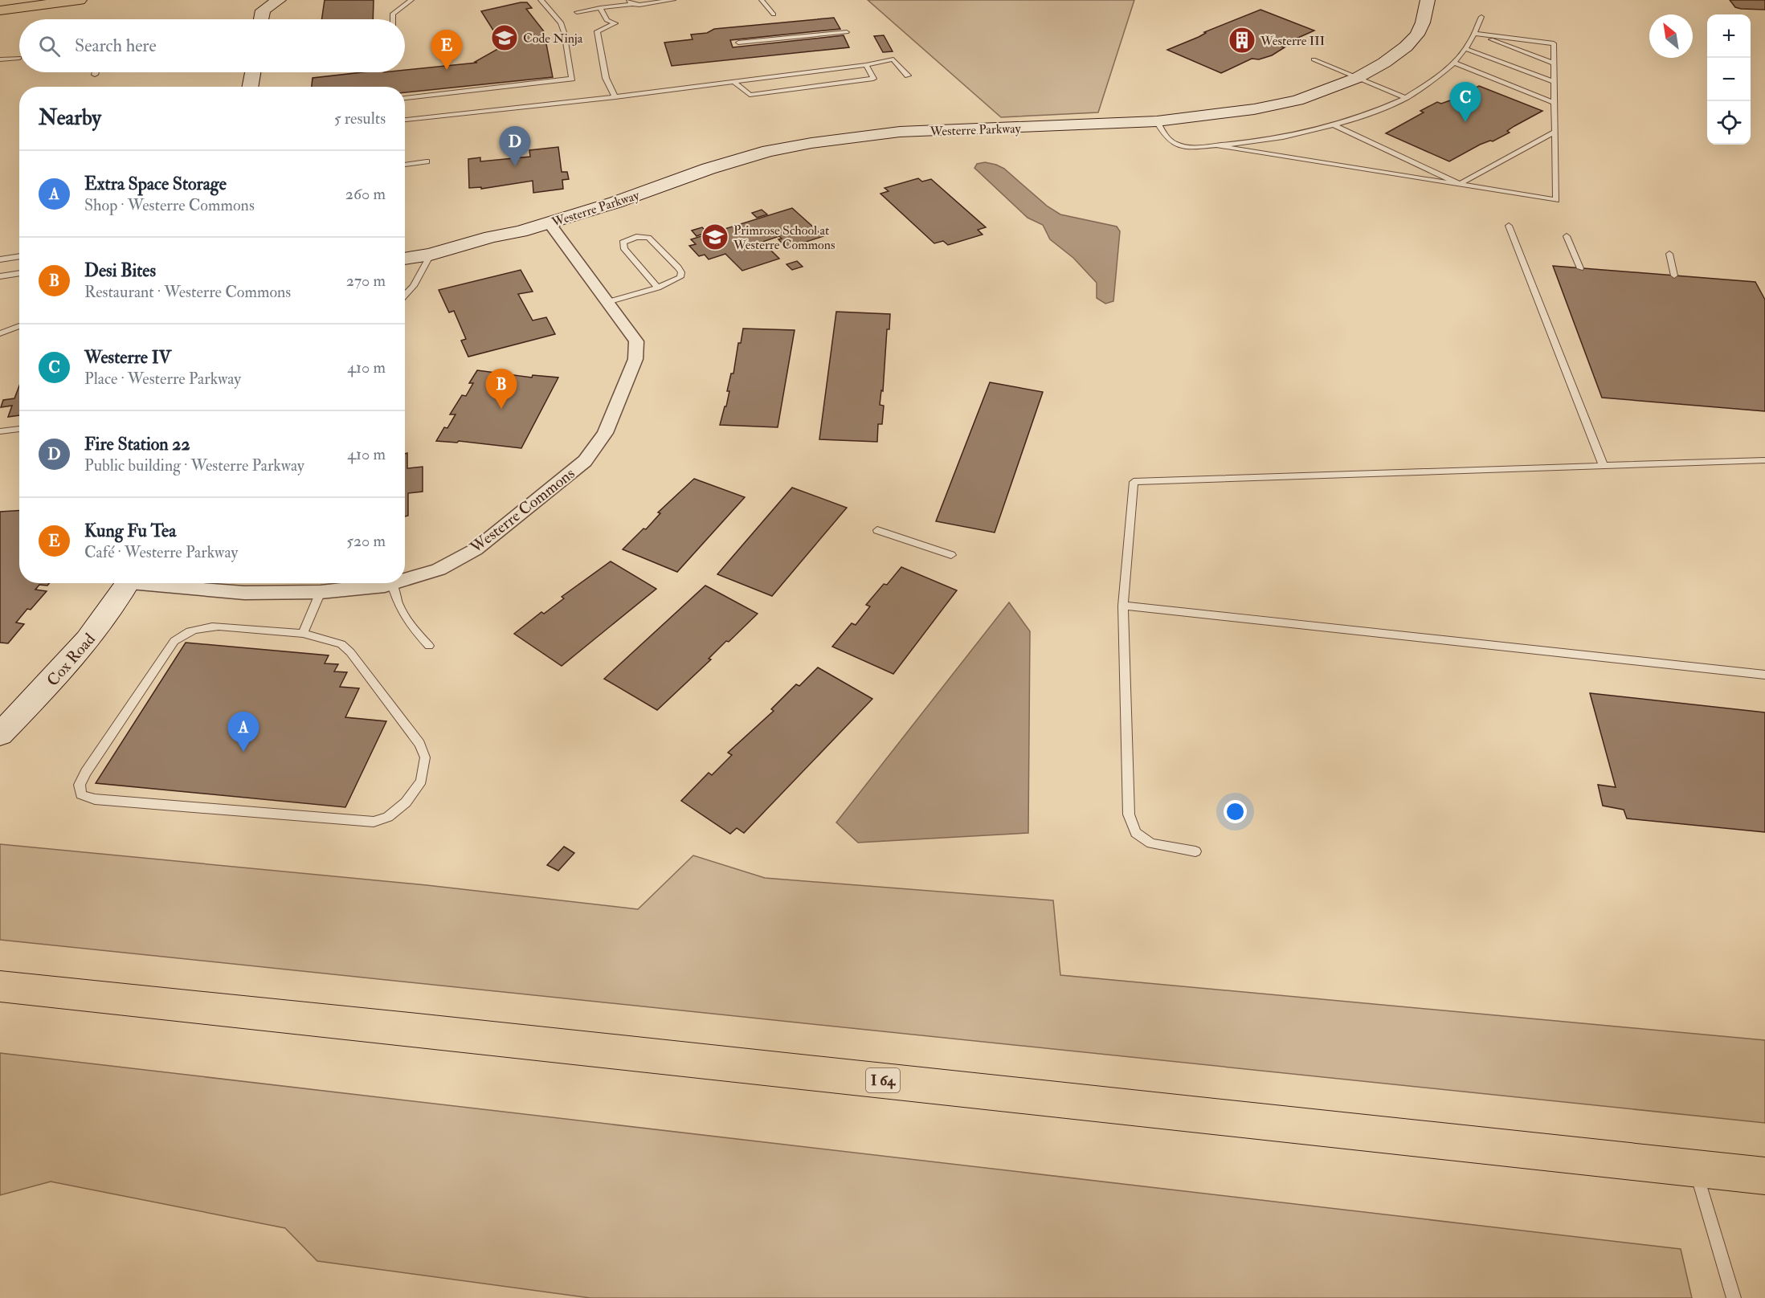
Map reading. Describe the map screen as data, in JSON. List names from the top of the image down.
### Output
{
  "streets": {
    "main road": ["I 64"],
    "street": ["Westerre Parkway", "Westerre Commons", "Cox Road"]
  },
  "crossings": [
    ["Westerre Parkway", "Westerre Commons"]
  ],
  "places": {
    "school or university": ["Code Ninja", "Primrose School at Westerre Commons"],
    "building": ["Westerre III"]
  },
  "north": "top left",
  "page": {
    "map_buttons": ["+", "−"],
    "search": "Search here",
    "pins": [
      "E",
      "C",
      "D",
      "B",
      "A"
    ],
    "heading": ["Nearby", "5 results"],
    "list": [
      {
        "mark": "A",
        "name": "Extra Space Storage",
        "note": "Shop · Westerre Commons",
        "value": "260 m"
      },
      {
        "mark": "B",
        "name": "Desi Bites",
        "note": "Restaurant · Westerre Commons",
        "value": "270 m"
      },
      {
        "mark": "C",
        "name": "Westerre IV",
        "note": "Place · Westerre Parkway",
        "value": "410 m"
      },
      {
        "mark": "D",
        "name": "Fire Station 22",
        "note": "Public building · Westerre Parkway",
        "value": "410 m"
      },
      {
        "mark": "E",
        "name": "Kung Fu Tea",
        "note": "Café · Westerre Parkway",
        "value": "520 m"
      }
    ]
  }
}
